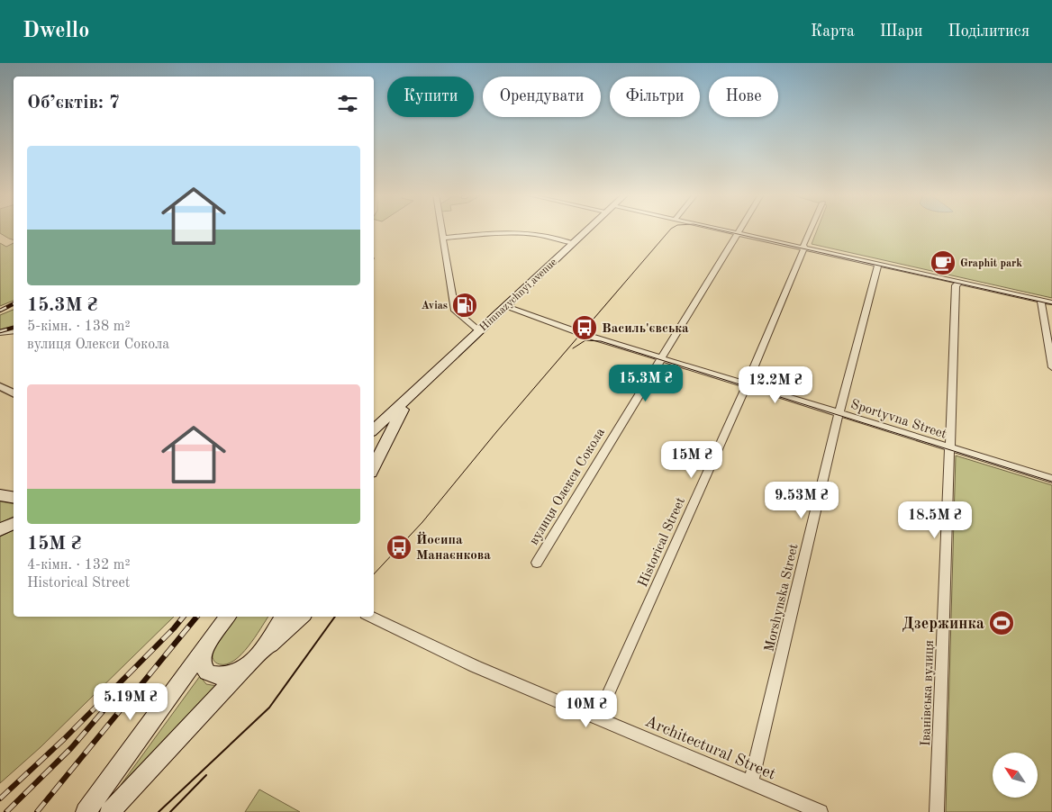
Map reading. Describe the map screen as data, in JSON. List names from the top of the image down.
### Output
{
  "streets": {
    "main road": ["Himnazychnyi avenue"],
    "street": [
      "Sportyvna Street",
      "вулиця Олекси Сокола",
      "Historical Street",
      "Morshynska Street",
      "Іванівська вулиця",
      "Architectural Street"
    ]
  },
  "crossings": [
    ["Himnazychnyi avenue", "Sportyvna Street"],
    ["Sportyvna Street", "вулиця Олекси Сокола"],
    ["Sportyvna Street", "Historical Street"],
    ["Sportyvna Street", "Morshynska Street"],
    ["Sportyvna Street", "Іванівська вулиця"],
    ["Historical Street", "Architectural Street"],
    ["Morshynska Street", "Architectural Street"]
  ],
  "places": {
    "cafe": ["Graphit park"],
    "fuel station": ["Avias"],
    "bus stop": ["Василь'євська", "Йосипа Манаєнкова"],
    "sports": ["Дзержинка"]
  },
  "north": "top left",
  "page": {
    "header": "Dwello",
    "nav": ["Карта", "Шари", "Поділитися"],
    "chip": [
      "Купити",
      "Орендувати",
      "Фільтри",
      "Нове"
    ],
    "heading": "Об’єктів: 7",
    "list": [
      {
        "name": "15.3M ₴",
        "note": "5-кімн. · 138 m² · вулиця Олекси Сокола"
      },
      {
        "name": "15M ₴",
        "note": "4-кімн. · 132 m² · Historical Street"
      }
    ],
    "price": [
      "15.3M ₴",
      "12.2M ₴",
      "15M ₴",
      "9.53M ₴",
      "18.5M ₴",
      "5.19M ₴",
      "10M ₴"
    ]
  }
}
